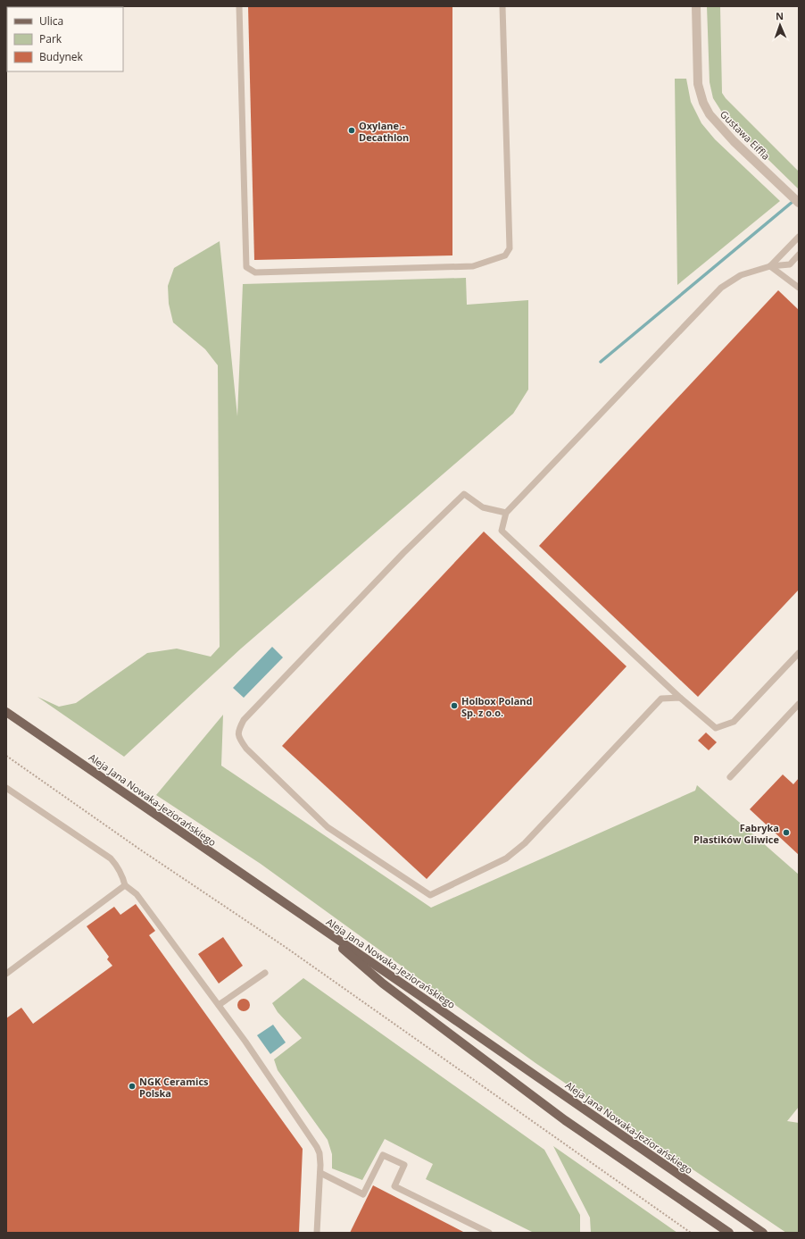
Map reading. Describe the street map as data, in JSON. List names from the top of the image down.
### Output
{
  "streets": {
    "main road": ["Aleja Jana Nowaka-Jeziorańskiego"],
    "street": ["Gustawa Eiffla"]
  },
  "places": [
    "Oxylane - Decathlon",
    "Holbox Poland Sp. z o.o.",
    "Fabryka Plastików Gliwice",
    "NGK Ceramics Polska"
  ],
  "legend": ["Ulica", "Park", "Budynek"],
  "north": "top"
}
